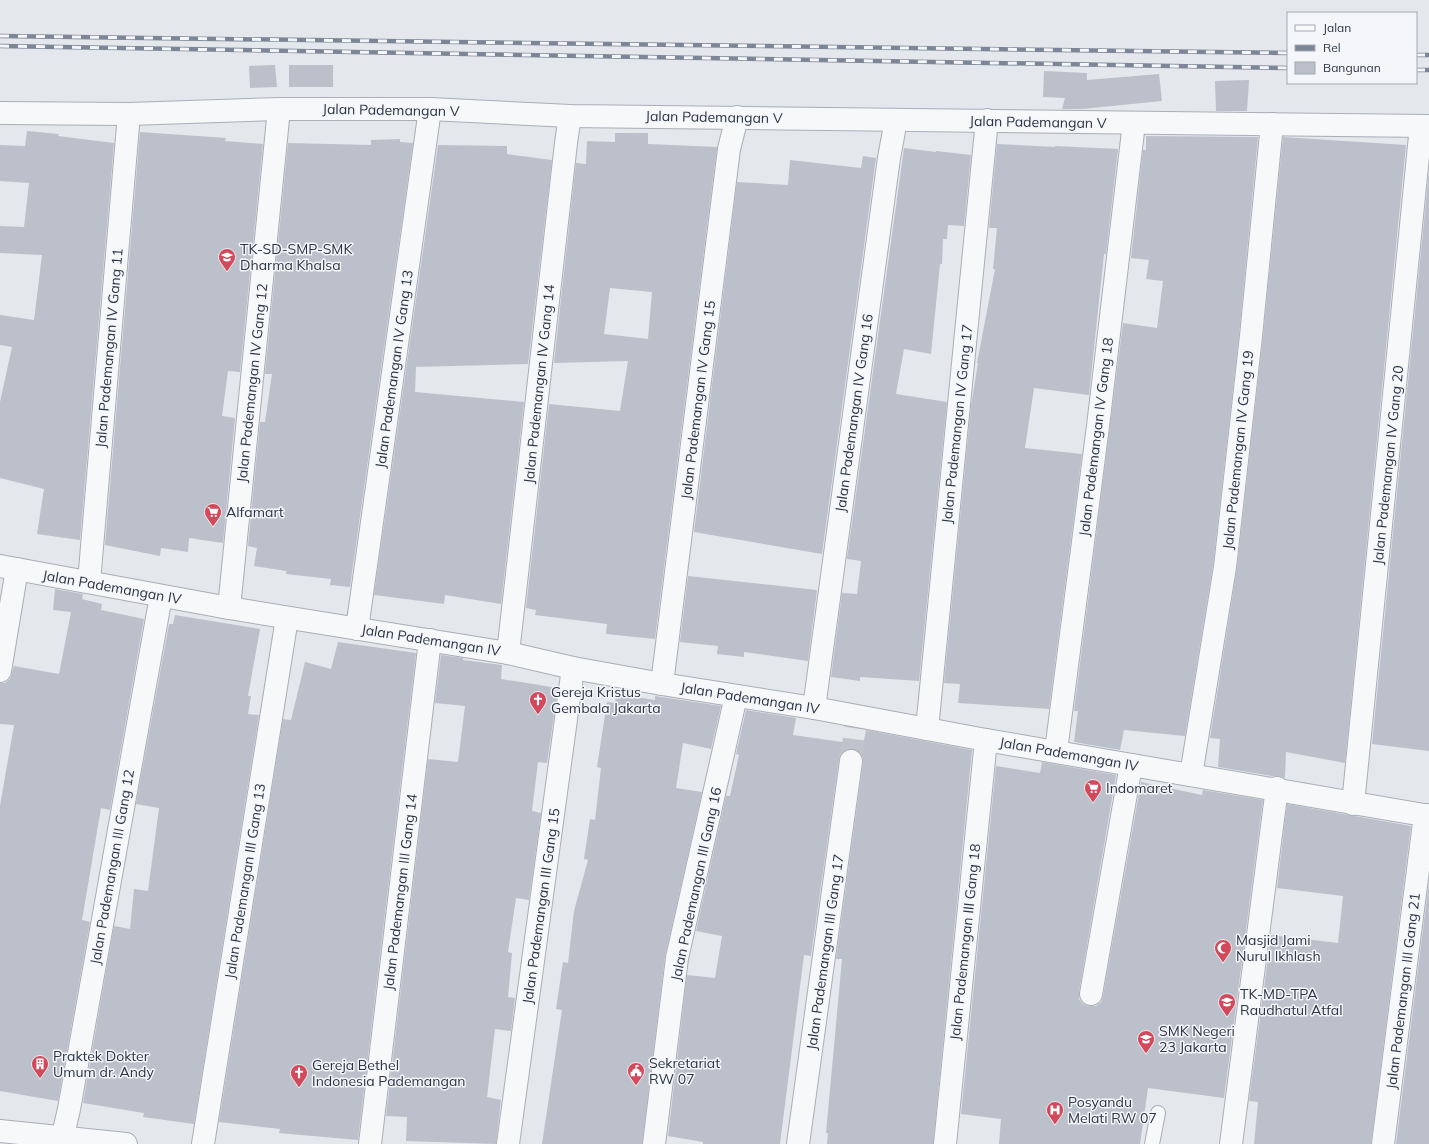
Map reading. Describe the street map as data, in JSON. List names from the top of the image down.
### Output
{
  "streets": {
    "street": [
      "Jalan Pademangan V",
      "Jalan Pademangan IV Gang 11",
      "Jalan Pademangan IV Gang 13",
      "Jalan Pademangan IV Gang 12",
      "Jalan Pademangan IV Gang 14",
      "Jalan Pademangan IV Gang 15",
      "Jalan Pademangan IV Gang 16",
      "Jalan Pademangan IV Gang 17",
      "Jalan Pademangan IV Gang 18",
      "Jalan Pademangan IV Gang 19",
      "Jalan Pademangan IV Gang 20",
      "Jalan Pademangan IV",
      "Jalan Pademangan III Gang 12",
      "Jalan Pademangan III Gang 13",
      "Jalan Pademangan III Gang 16",
      "Jalan Pademangan III Gang 14",
      "Jalan Pademangan III Gang 15",
      "Jalan Pademangan III Gang 18",
      "Jalan Pademangan III Gang 17",
      "Jalan Pademangan III Gang 21"
    ]
  },
  "crossings": [
    ["Jalan Pademangan V", "Jalan Pademangan IV Gang 11"],
    ["Jalan Pademangan V", "Jalan Pademangan IV Gang 13"],
    ["Jalan Pademangan V", "Jalan Pademangan IV Gang 12"],
    ["Jalan Pademangan V", "Jalan Pademangan IV Gang 14"],
    ["Jalan Pademangan V", "Jalan Pademangan IV Gang 15"],
    ["Jalan Pademangan V", "Jalan Pademangan IV Gang 16"],
    ["Jalan Pademangan V", "Jalan Pademangan IV Gang 17"],
    ["Jalan Pademangan V", "Jalan Pademangan IV Gang 18"],
    ["Jalan Pademangan V", "Jalan Pademangan IV Gang 19"],
    ["Jalan Pademangan V", "Jalan Pademangan IV Gang 20"],
    ["Jalan Pademangan IV Gang 11", "Jalan Pademangan IV"],
    ["Jalan Pademangan IV Gang 13", "Jalan Pademangan IV"],
    ["Jalan Pademangan IV Gang 12", "Jalan Pademangan IV"],
    ["Jalan Pademangan IV Gang 14", "Jalan Pademangan IV"],
    ["Jalan Pademangan IV Gang 15", "Jalan Pademangan IV"],
    ["Jalan Pademangan IV Gang 16", "Jalan Pademangan IV"],
    ["Jalan Pademangan IV Gang 17", "Jalan Pademangan IV"],
    ["Jalan Pademangan IV Gang 18", "Jalan Pademangan IV"],
    ["Jalan Pademangan IV Gang 19", "Jalan Pademangan IV"],
    ["Jalan Pademangan IV Gang 20", "Jalan Pademangan IV"],
    ["Jalan Pademangan IV", "Jalan Pademangan III Gang 12"],
    ["Jalan Pademangan IV", "Jalan Pademangan III Gang 13"],
    ["Jalan Pademangan IV", "Jalan Pademangan III Gang 16"],
    ["Jalan Pademangan IV", "Jalan Pademangan III Gang 14"],
    ["Jalan Pademangan IV", "Jalan Pademangan III Gang 15"],
    ["Jalan Pademangan IV", "Jalan Pademangan III Gang 18"],
    ["Jalan Pademangan IV", "Jalan Pademangan III Gang 21"]
  ],
  "places": {
    "school or university": ["TK-SD-SMP-SMK Dharma Khalsa", "TK-MD-TPA Raudhatul Atfal", "SMK Negeri 23 Jakarta"],
    "supermarket": ["Alfamart", "Indomaret"],
    "church": ["Gereja Kristus Gembala Jakarta", "Gereja Bethel Indonesia Pademangan"],
    "mosque": ["Masjid Jami Nurul Ikhlash"],
    "building": ["Praktek Dokter Umum dr. Andy"],
    "public building": ["Sekretariat RW 07"],
    "hospital": ["Posyandu Melati RW 07"]
  },
  "legend": ["Jalan", "Rel", "Bangunan"]
}
